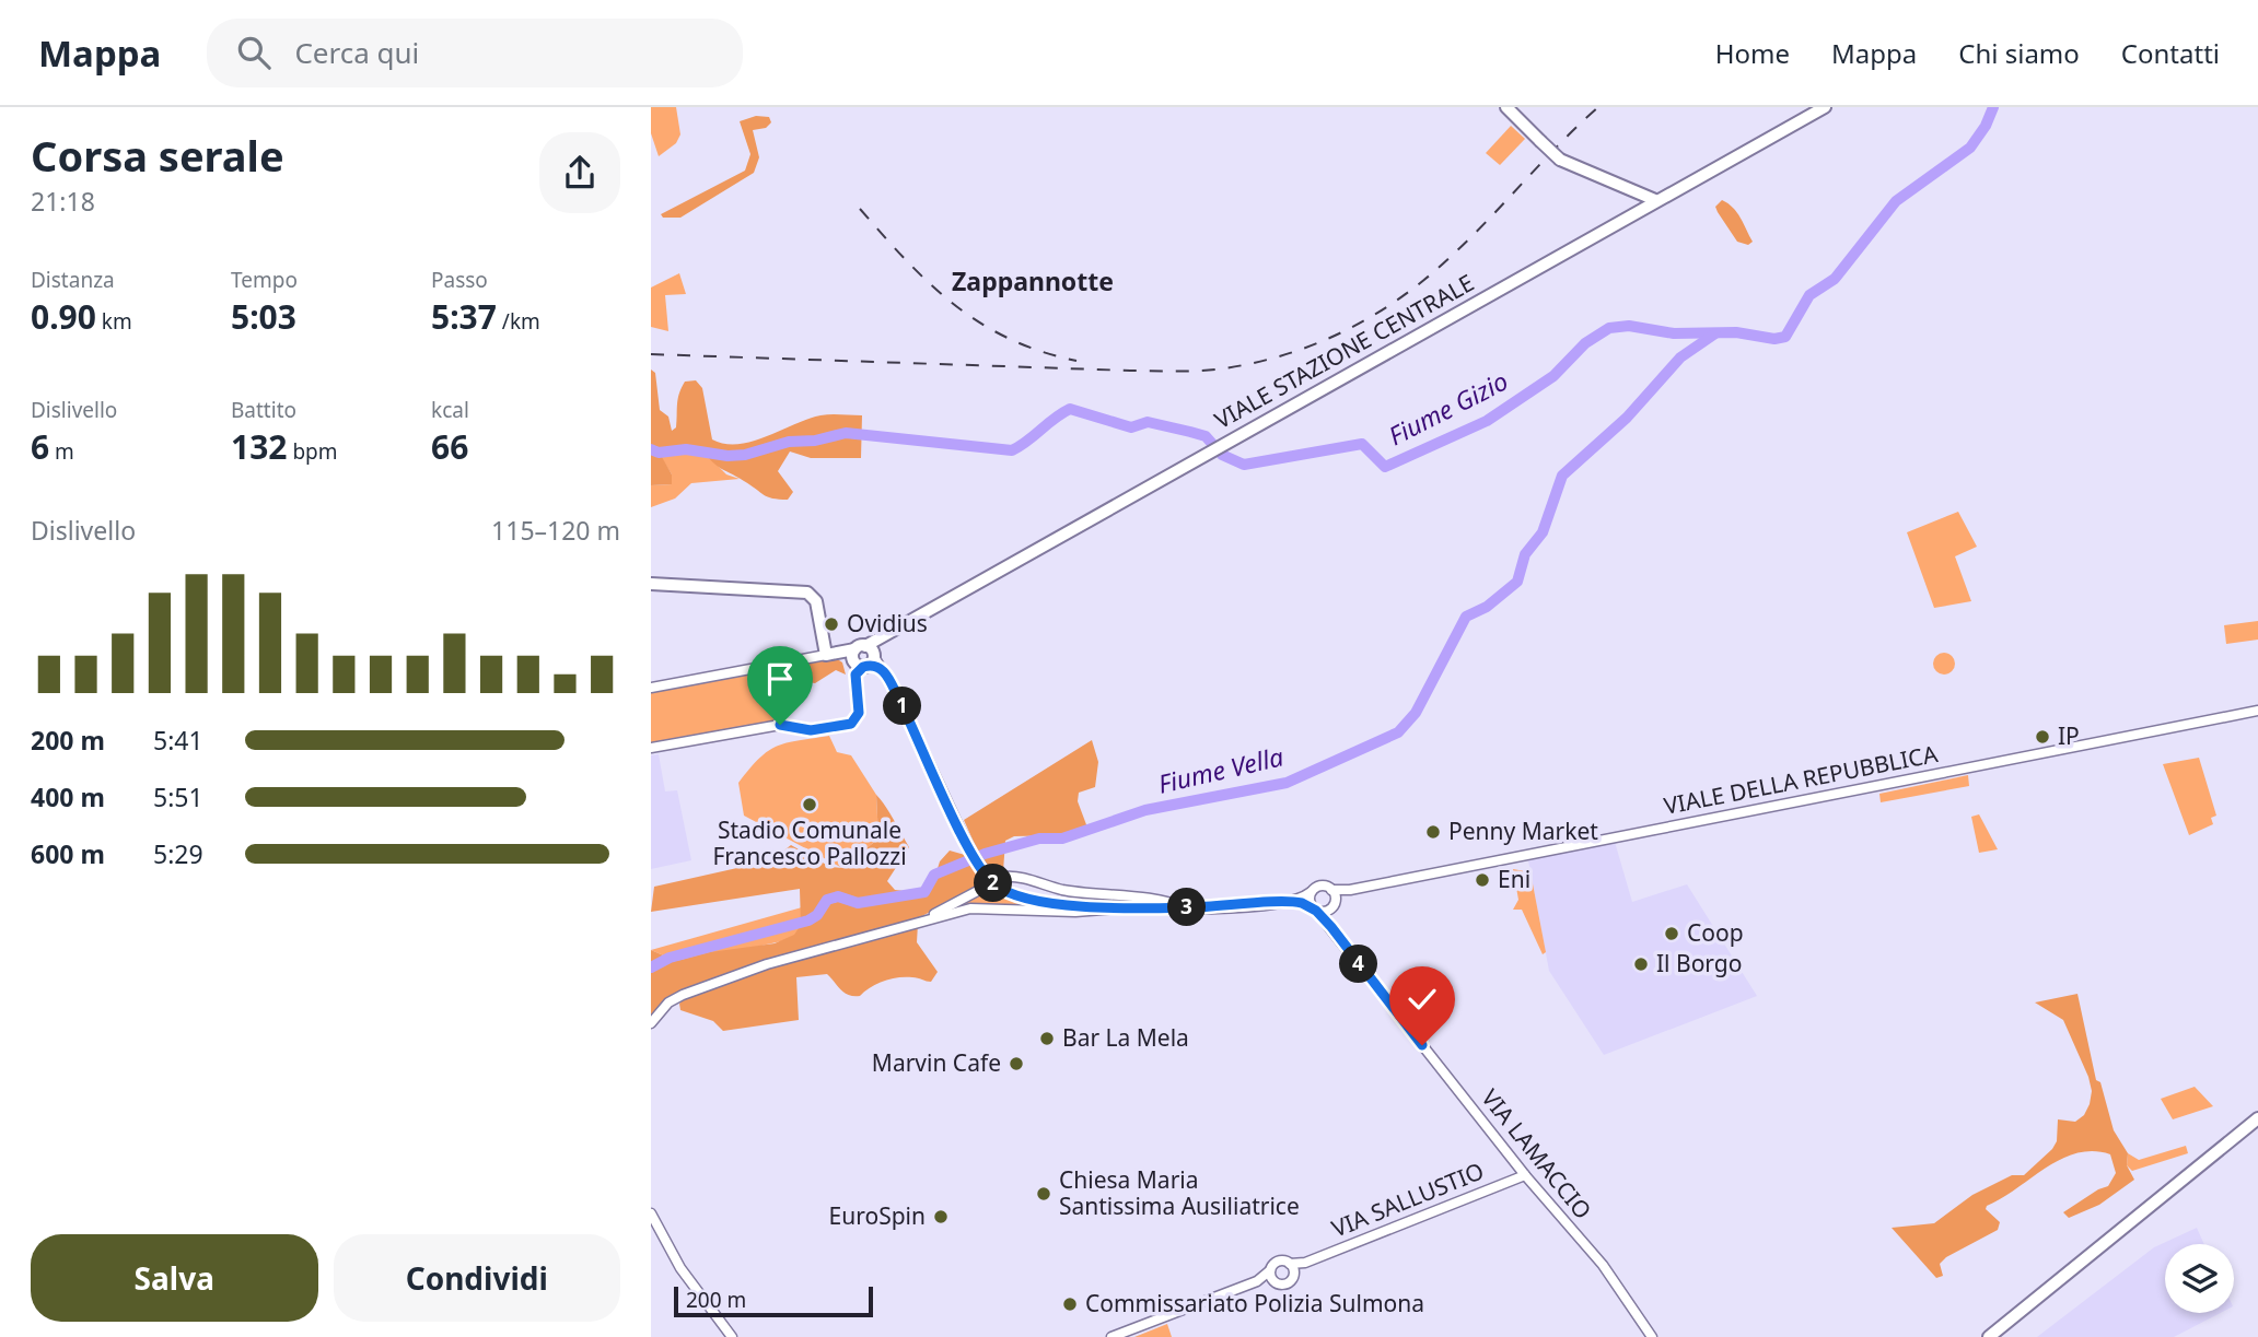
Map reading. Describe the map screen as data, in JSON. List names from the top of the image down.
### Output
{
  "streets": {
    "main road": ["VIALE STAZIONE CENTRALE"],
    "street": ["VIALE DELLA REPUBBLICA", "VIA LAMACCIO", "VIA SALLUSTIO"]
  },
  "crossings": [
    ["VIALE DELLA REPUBBLICA", "VIA LAMACCIO"],
    ["VIA LAMACCIO", "VIA SALLUSTIO"]
  ],
  "districts": ["Zappannotte"],
  "water": ["Fiume Gizio", "Fiume Vella"],
  "places": [
    "Ovidius",
    "IP",
    "Stadio Comunale Francesco Pallozzi",
    "Penny Market",
    "Eni",
    "Coop",
    "Il Borgo",
    "Bar La Mela",
    "Marvin Cafe",
    "Chiesa Maria Santissima Ausiliatrice",
    "EuroSpin",
    "Commissariato Polizia Sulmona"
  ],
  "scale_bar": "200 m",
  "page": {
    "header": "Mappa",
    "search": "Cerca qui",
    "nav": [
      "Home",
      "Mappa",
      "Chi siamo",
      "Contatti"
    ],
    "heading": ["Corsa serale", "21:18"],
    "stats": [
      ["Distanza", "0.90 km"],
      ["Tempo", "5:03"],
      ["Passo", "5:37 /km"],
      ["Dislivello", "6 m"],
      ["Battito", "132 bpm"],
      ["kcal", "66"]
    ],
    "chart": ["Dislivello", "115–120 m"],
    "pins": [
      "1",
      "2",
      "3",
      "4"
    ],
    "list": [
      {
        "name": "200 m",
        "note": "5:41"
      },
      {
        "name": "400 m",
        "note": "5:51"
      },
      {
        "name": "600 m",
        "note": "5:29"
      }
    ],
    "buttons": ["Salva", "Condividi"],
    "scale": "200 m"
  }
}
